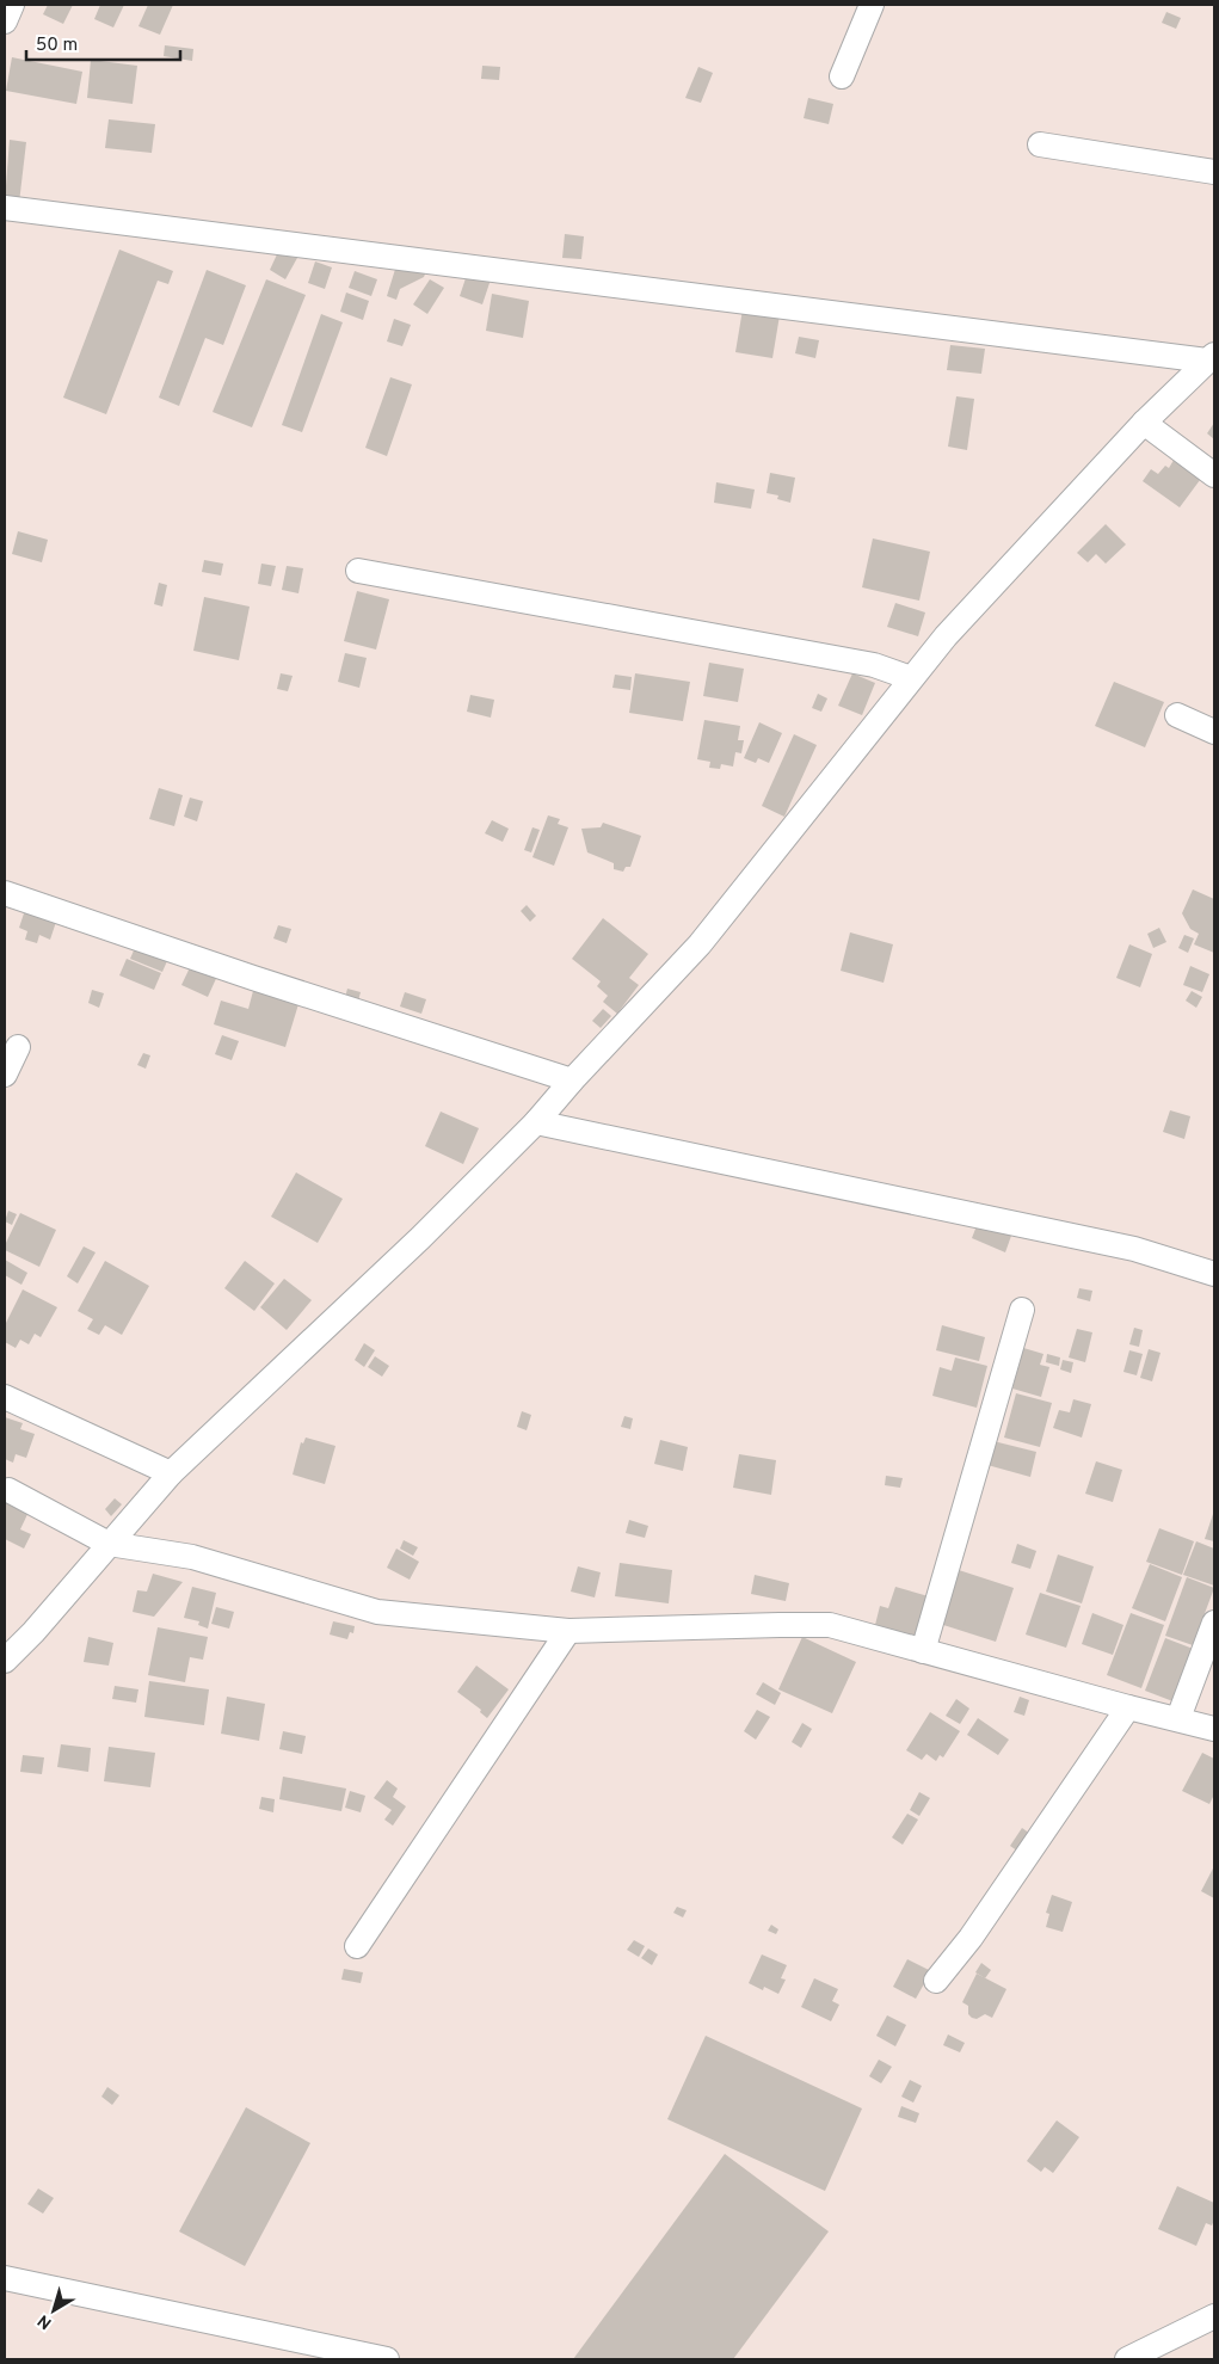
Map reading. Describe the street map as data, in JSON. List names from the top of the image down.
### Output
{
  "scale_bar": "50 m",
  "north": "bottom left"
}
